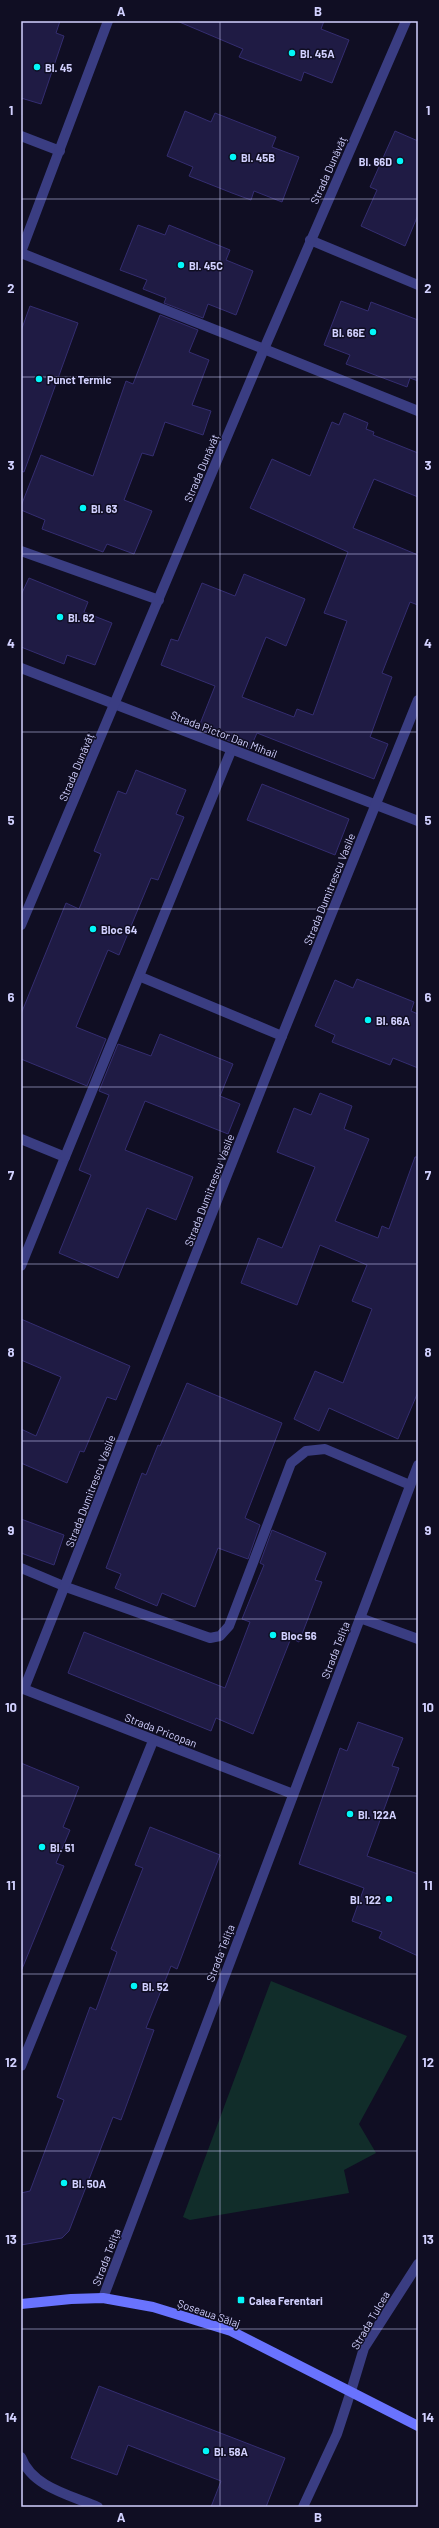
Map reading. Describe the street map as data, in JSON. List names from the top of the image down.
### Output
{
  "streets": {
    "street": [
      "Strada Dunăvăț",
      "Strada Pictor Dan Mihail",
      "Strada Dumitrescu Vasile",
      "Strada Telița",
      "Strada Pricopan",
      "Șoseaua Sălaj",
      "Strada Tulcea"
    ]
  },
  "crossings": [
    ["Strada Dunăvăț", "Strada Pictor Dan Mihail"],
    ["Strada Pictor Dan Mihail", "Strada Dumitrescu Vasile"],
    ["Strada Dumitrescu Vasile", "Strada Pricopan"],
    ["Strada Telița", "Strada Pricopan"],
    ["Strada Telița", "Șoseaua Sălaj"],
    ["Șoseaua Sălaj", "Strada Tulcea"]
  ],
  "places": {
    "other": [
      "Bl. 45A",
      "Bl. 45",
      "Bl. 45B",
      "Bl. 66D",
      "Bl. 45C",
      "Bl. 66E",
      "Punct Termic",
      "Bl. 63",
      "Bl. 62",
      "Bloc 64",
      "Bl. 66A",
      "Bloc 56",
      "Bl. 122A",
      "Bl. 51",
      "Bl. 122",
      "Bl. 52",
      "Bl. 50A",
      "Bl. 58A"
    ],
    "transit": ["Calea Ferentari"]
  },
  "grid": {
    "columns": ["A", "B"],
    "rows": [
      "1",
      "2",
      "3",
      "4",
      "5",
      "6",
      "7",
      "8",
      "9",
      "10",
      "11",
      "12",
      "13",
      "14"
    ]
  }
}
